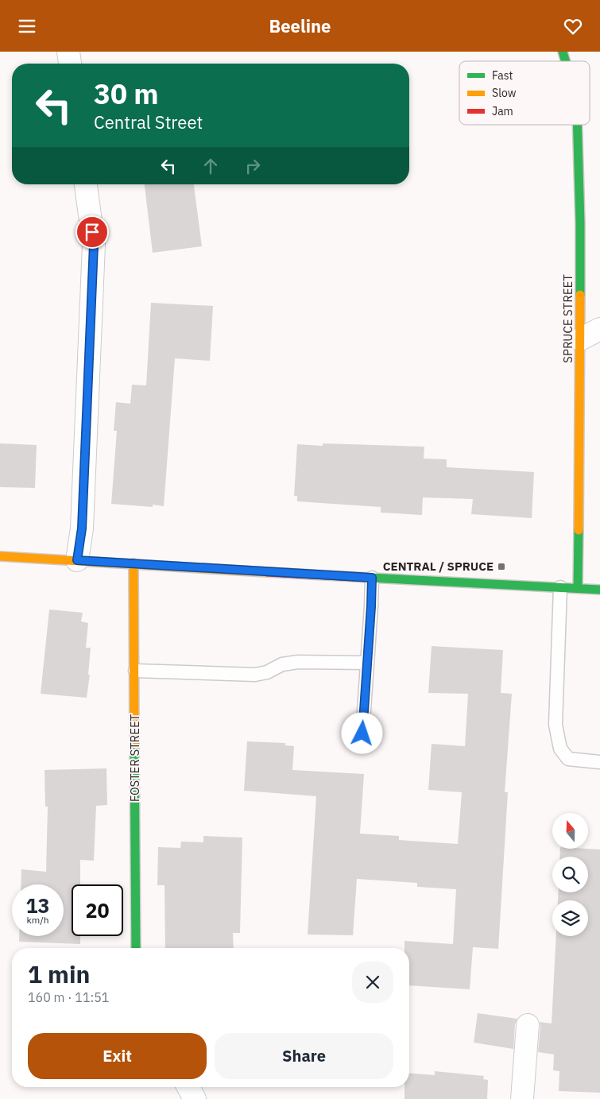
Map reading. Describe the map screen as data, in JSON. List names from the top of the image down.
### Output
{
  "streets": {
    "street": ["SPRUCE STREET", "FOSTER STREET"]
  },
  "places": {
    "transit": ["CENTRAL / SPRUCE"]
  },
  "legend": ["Fast", "Slow", "Jam"],
  "north": "top",
  "page": {
    "header": "Beeline",
    "turn": ["30 m", "Central Street"],
    "speed": "13 km/h",
    "limit": "20",
    "heading": ["1 min", "160 m · 11:51"],
    "buttons": ["Exit", "Share"]
  }
}
